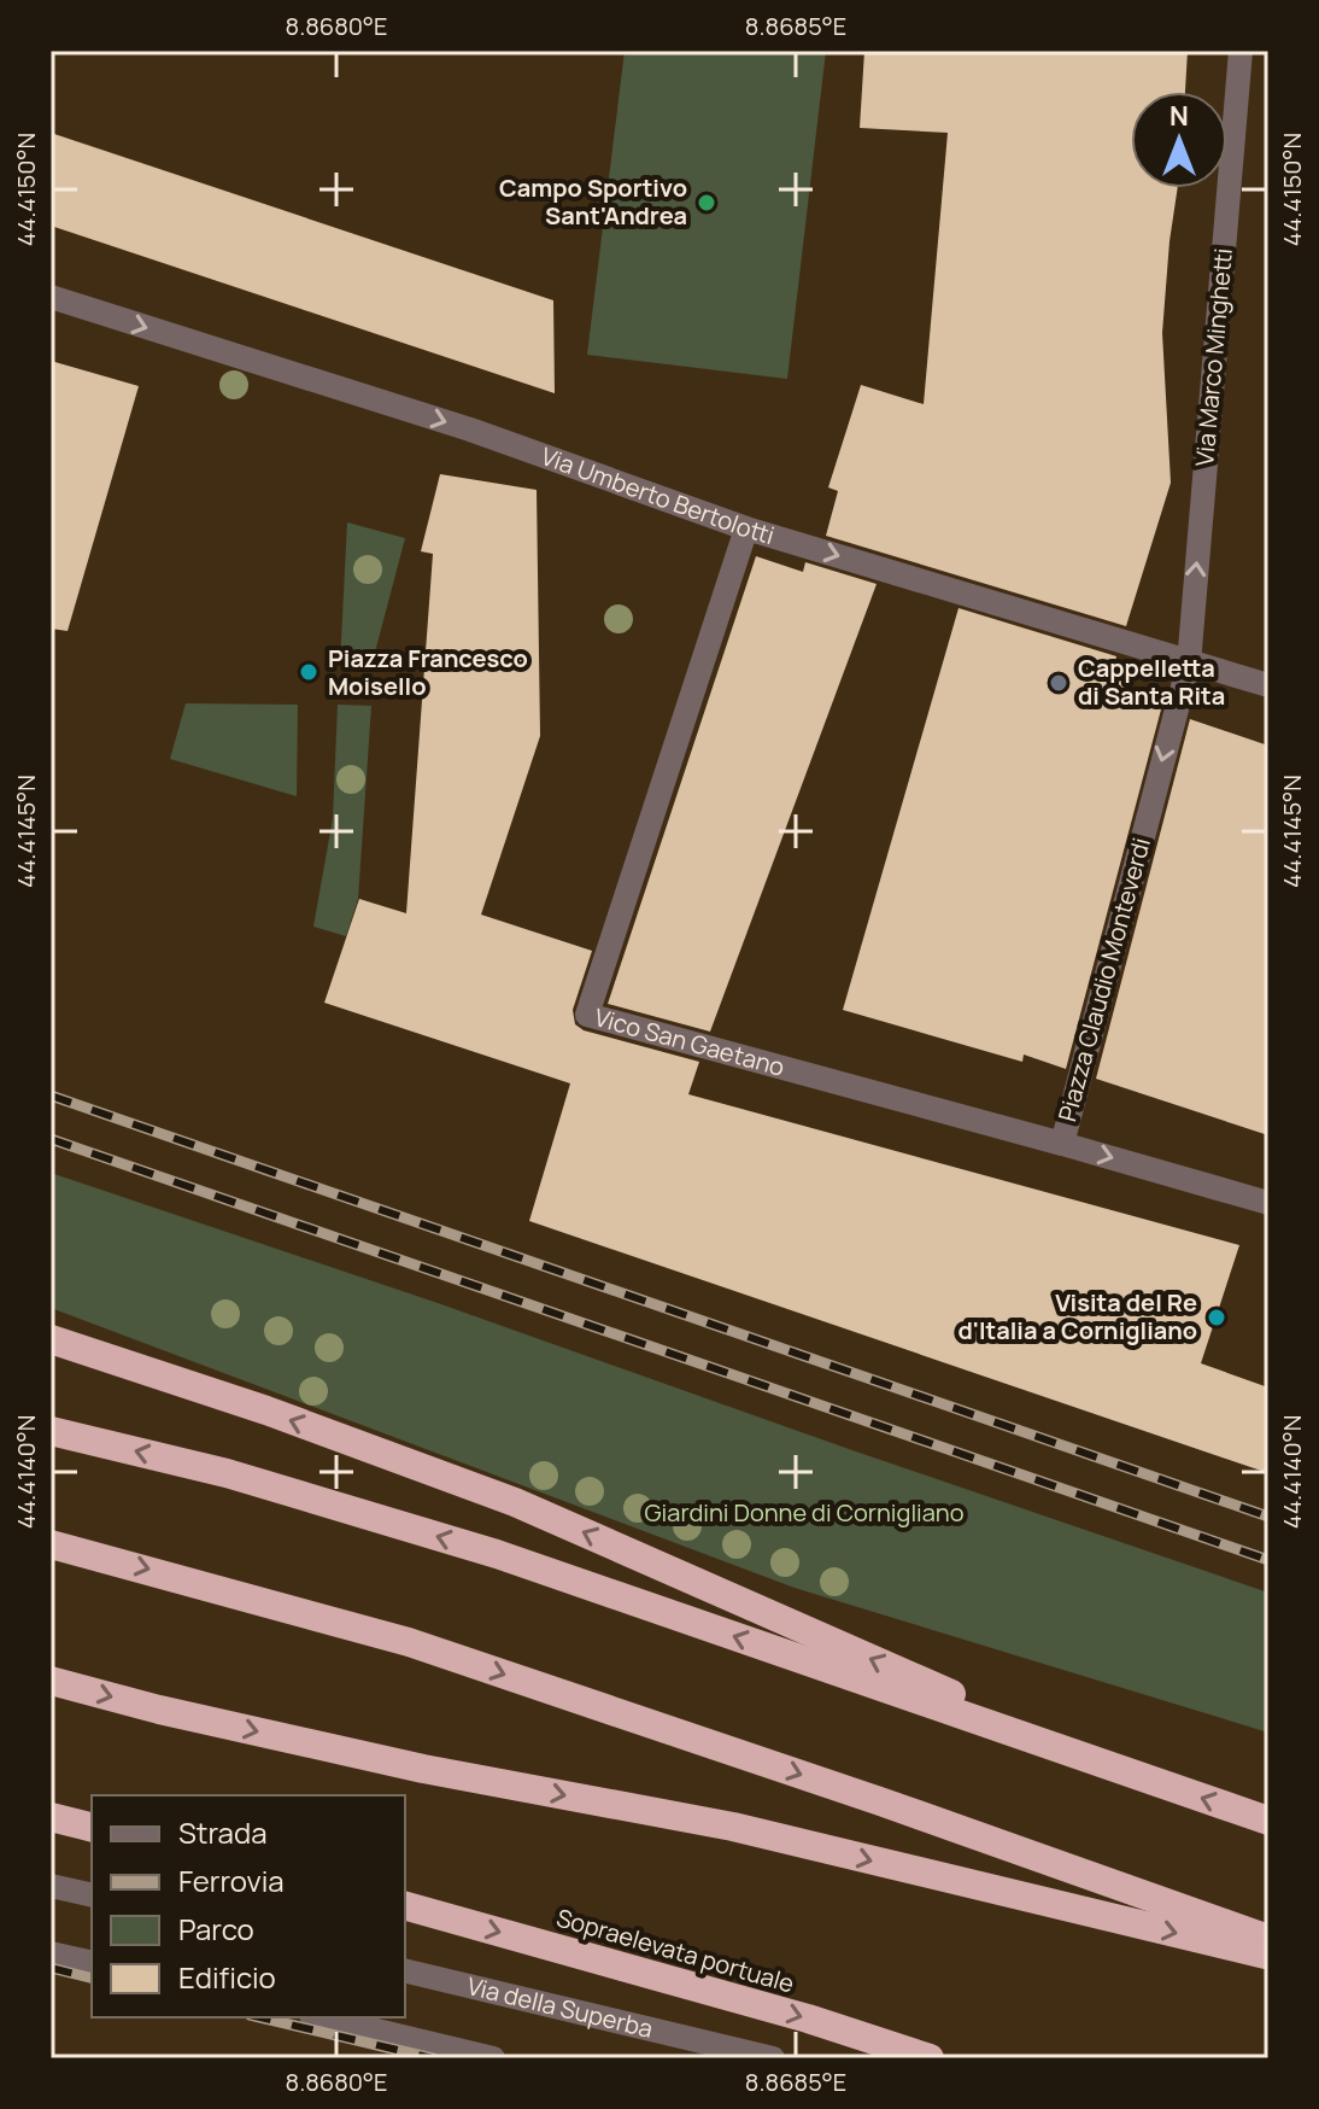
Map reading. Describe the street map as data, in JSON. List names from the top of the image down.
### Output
{
  "streets": {
    "highway": ["Sopraelevata portuale"],
    "street": [
      "Via Marco Minghetti",
      "Via Umberto Bertolotti",
      "Piazza Claudio Monteverdi",
      "Vico San Gaetano",
      "Via della Superba"
    ]
  },
  "crossings": [
    ["Via Marco Minghetti", "Via Umberto Bertolotti"],
    ["Via Marco Minghetti", "Piazza Claudio Monteverdi"],
    ["Via Umberto Bertolotti", "Piazza Claudio Monteverdi"],
    ["Via Umberto Bertolotti", "Vico San Gaetano"],
    ["Piazza Claudio Monteverdi", "Vico San Gaetano"]
  ],
  "one_way": ["Via Marco Minghetti", "Via Umberto Bertolotti"],
  "parks": ["Giardini Donne di Cornigliano"],
  "places": [
    "Campo Sportivo Sant'Andrea",
    "Piazza Francesco Moisello",
    "Cappelletta di Santa Rita",
    "Visita del Re d'Italia a Cornigliano"
  ],
  "legend": [
    "Strada",
    "Ferrovia",
    "Parco",
    "Edificio"
  ],
  "north": "top",
  "coordinates": [
    "8.8680°E",
    "8.8685°E",
    "44.4150°N",
    "44.4145°N",
    "44.4140°N"
  ]
}
